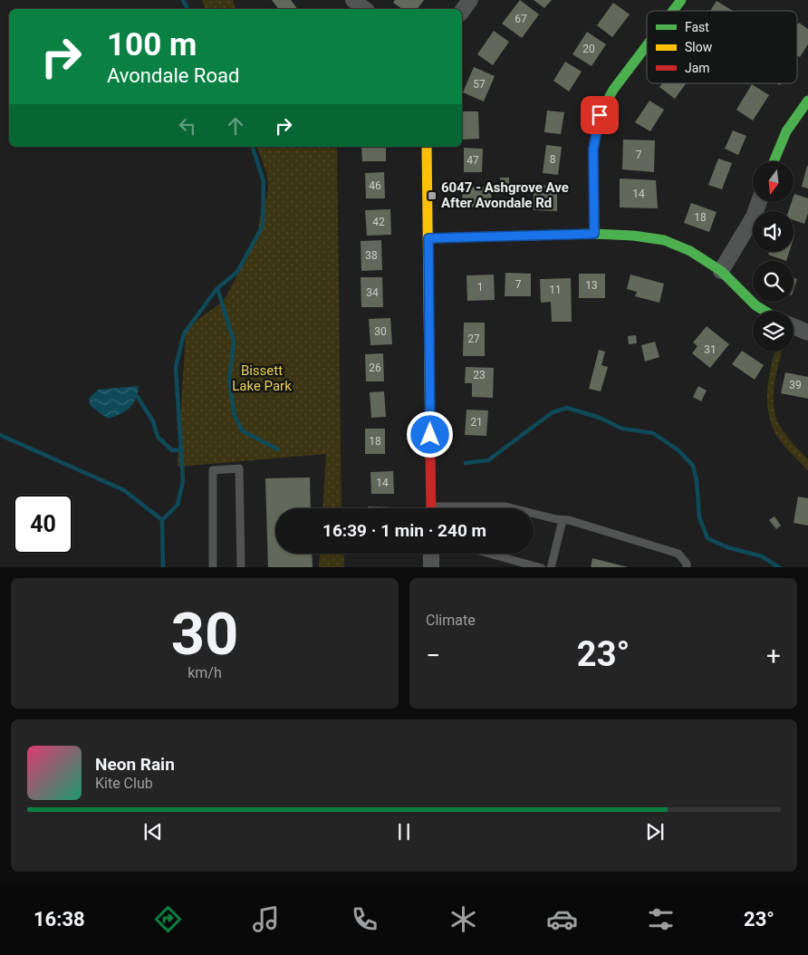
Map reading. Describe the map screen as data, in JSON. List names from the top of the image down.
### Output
{
  "parks": ["Bissett Lake Park"],
  "places": {
    "transit": ["6047 - Ashgrove Ave After Avondale Rd"]
  },
  "house_numbers": [
    "67",
    "20",
    "57",
    "7",
    "8",
    "47",
    "46",
    "14",
    "18",
    "42",
    "38",
    "7",
    "13",
    "1",
    "11",
    "34",
    "30",
    "27",
    "31",
    "26",
    "23",
    "39",
    "21",
    "18",
    "14"
  ],
  "legend": ["Fast", "Slow", "Jam"],
  "north": "bottom",
  "page": {
    "turn": ["100 m", "Avondale Road"],
    "limit": "40",
    "trip": "16:39 · 1 min · 240 m",
    "tile": [
      ["30", "km/h"],
      "Climate"
    ],
    "heat": ["−", "23°", "+"],
    "song": ["Neon Rain", "Kite Club"],
    "tabs": ["16:38", "23°"]
  }
}
